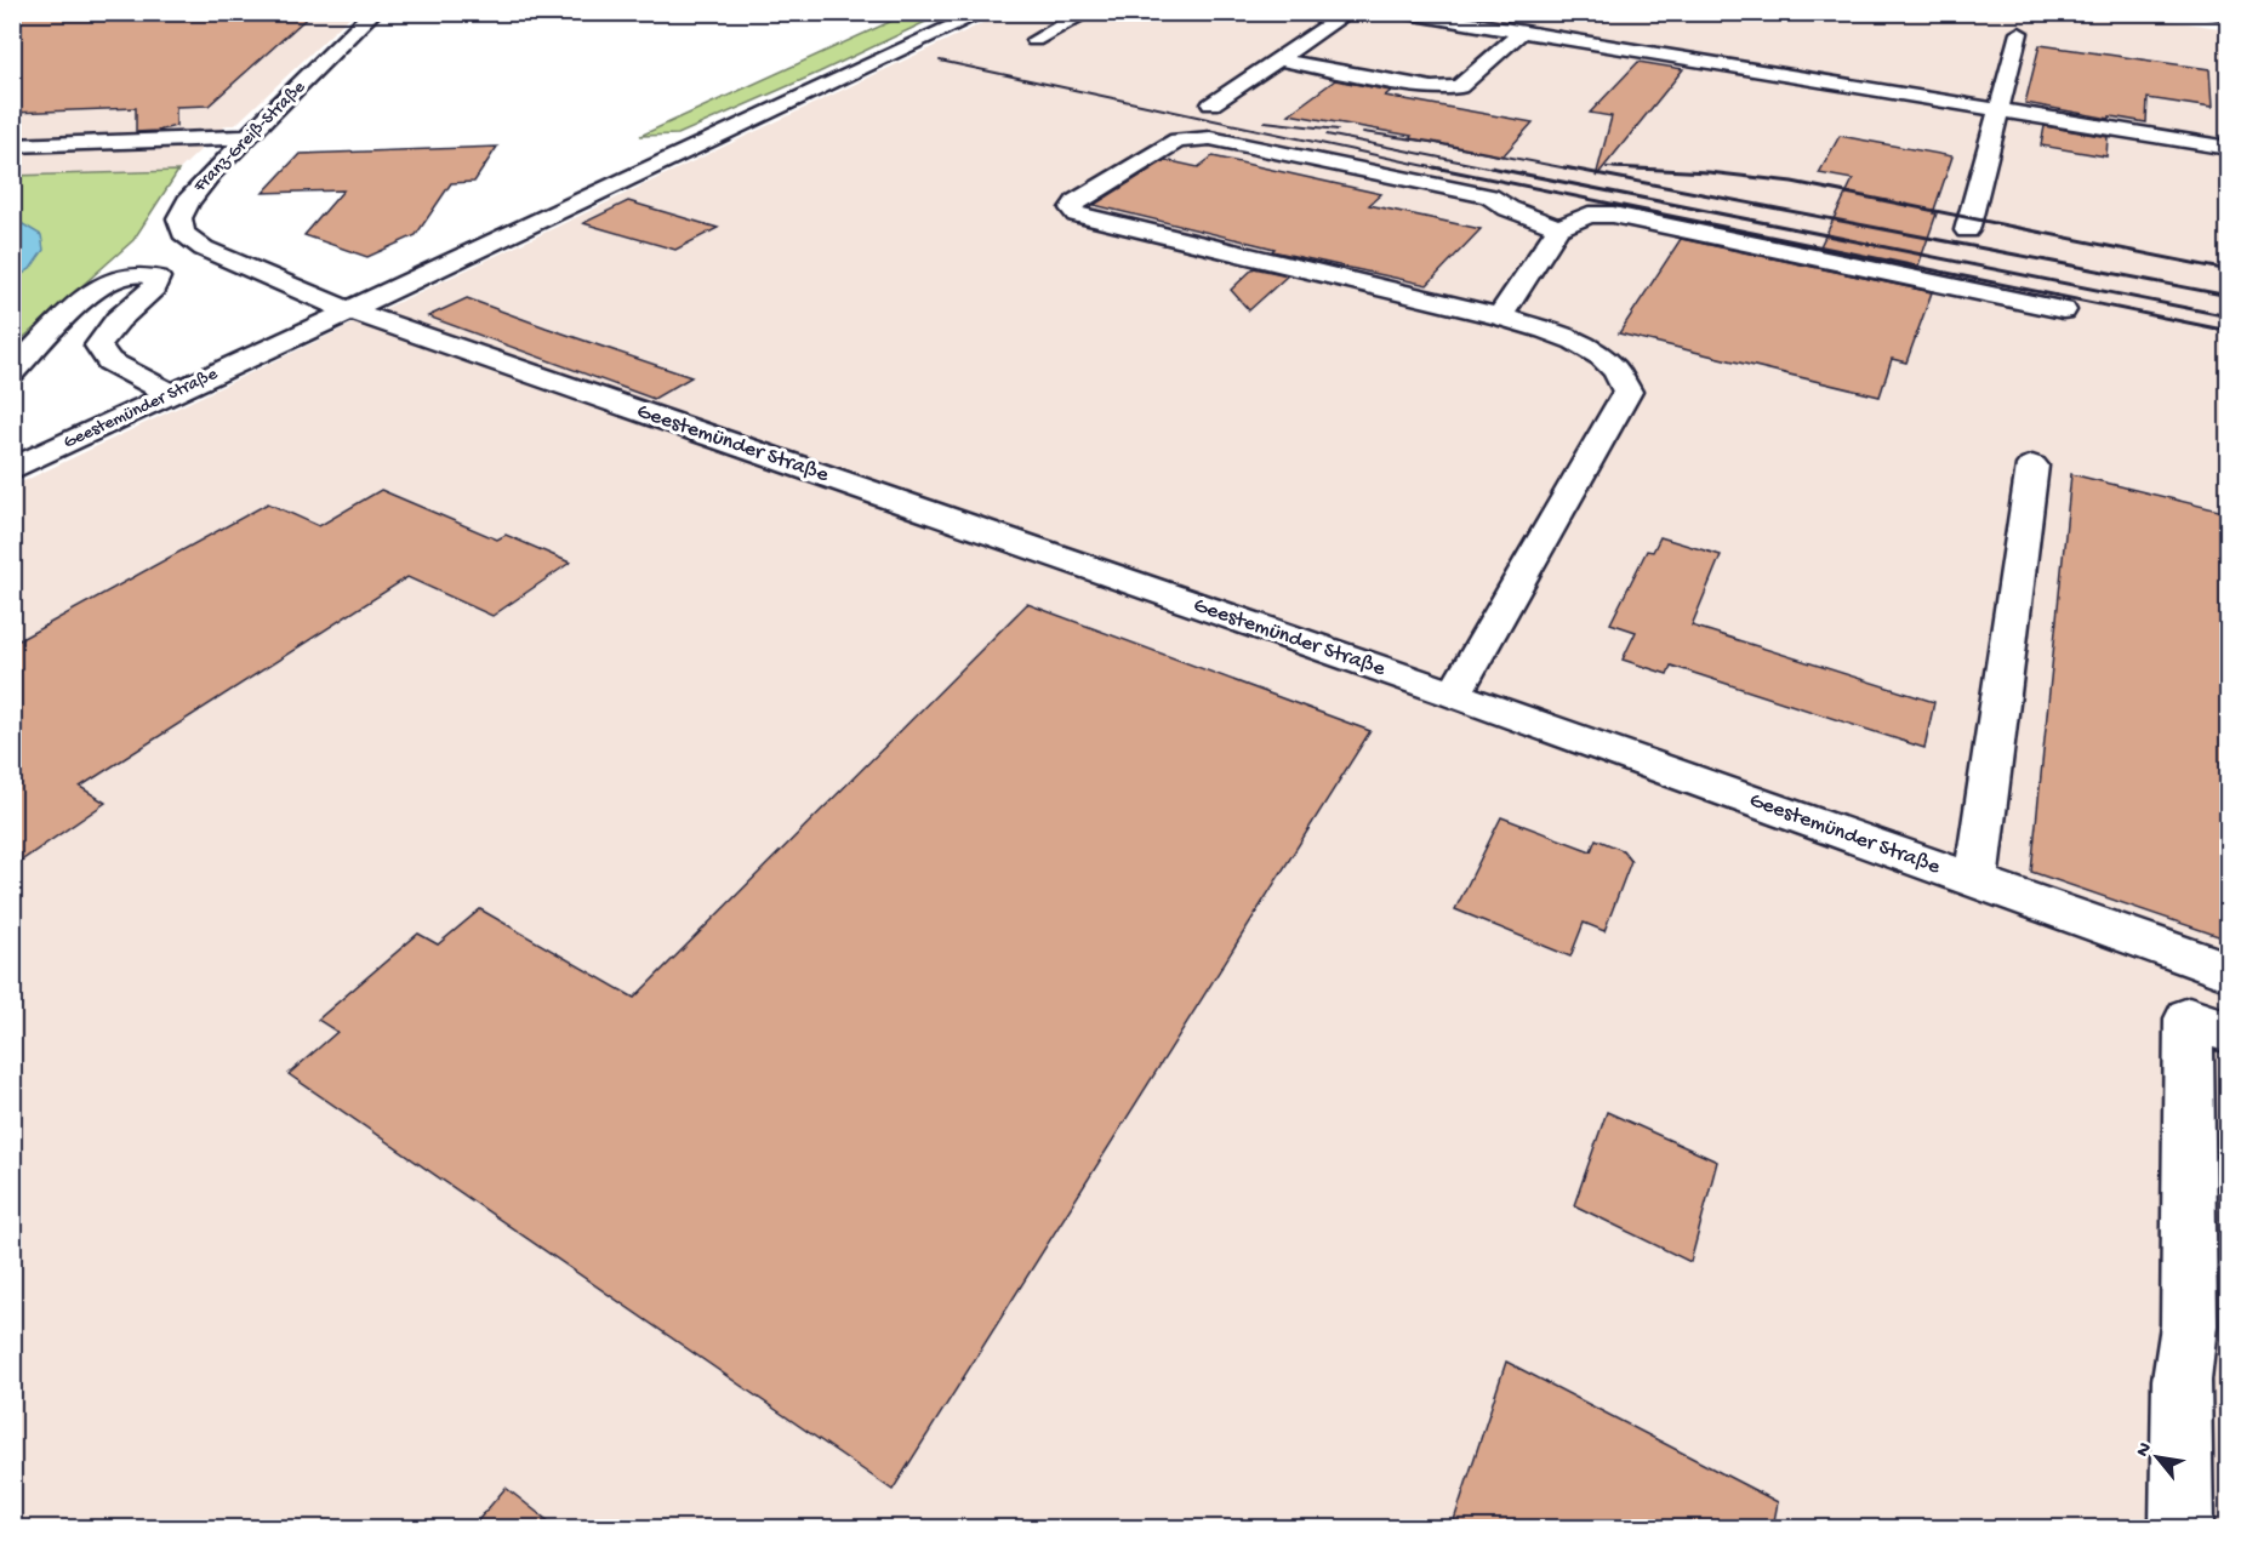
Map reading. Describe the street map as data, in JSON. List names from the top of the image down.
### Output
{
  "streets": {
    "street": ["Franz-Greiß-Straße", "Geestemünder Straße"]
  },
  "crossings": [
    ["Franz-Greiß-Straße", "Geestemünder Straße"]
  ],
  "north": "top left"
}
